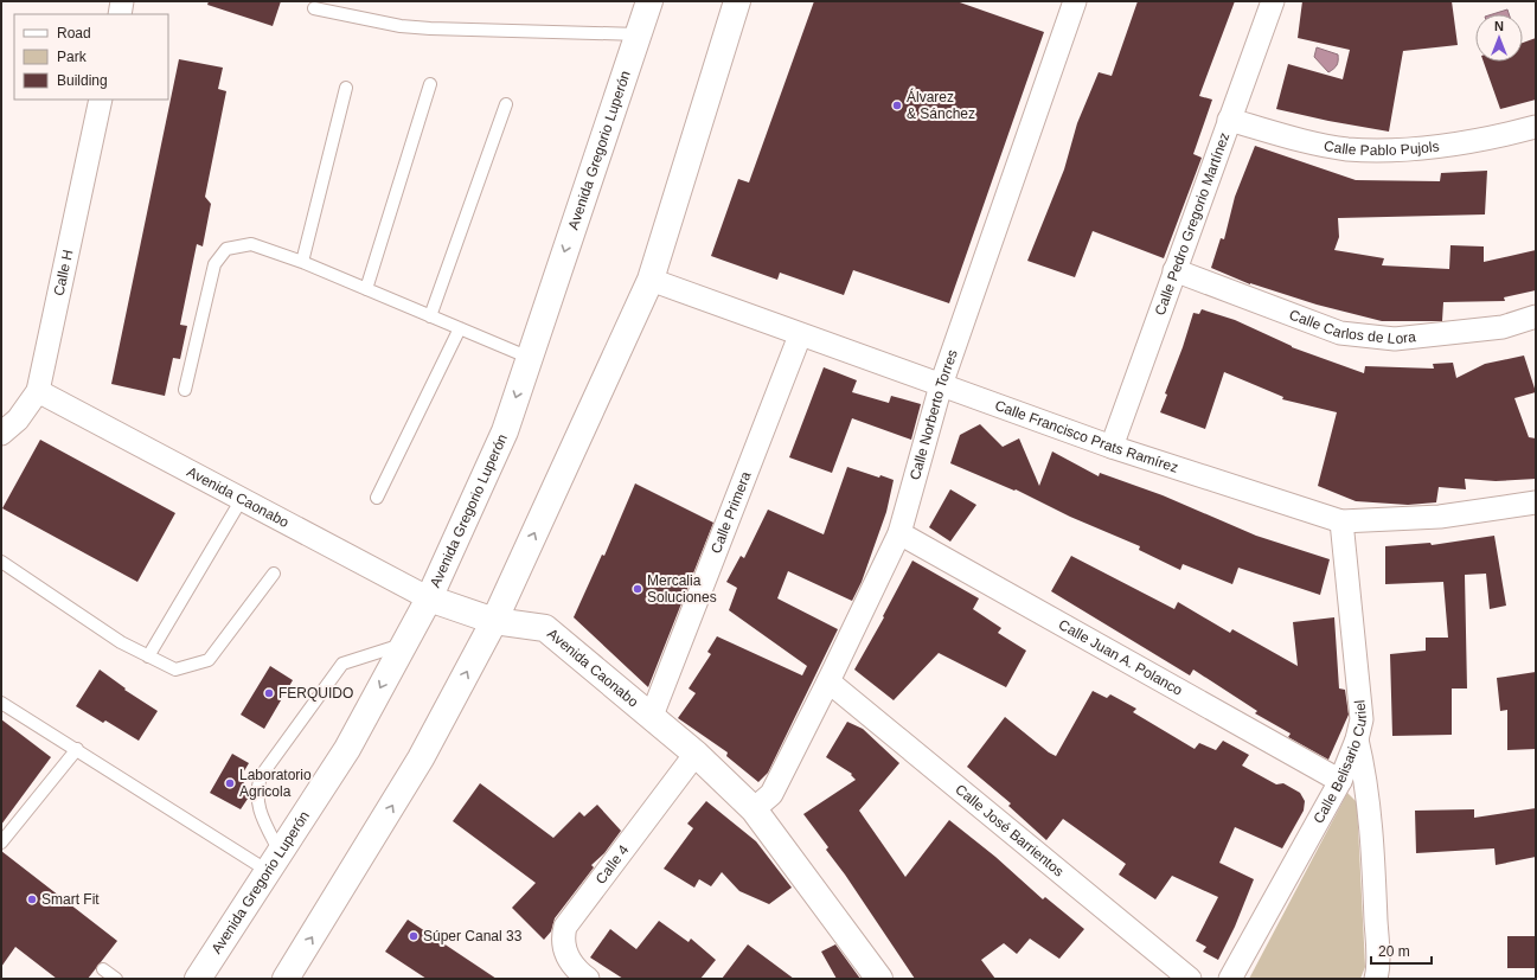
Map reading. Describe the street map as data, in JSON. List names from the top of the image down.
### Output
{
  "streets": {
    "main road": ["Avenida Gregorio Luperón", "Avenida Caonabo"],
    "street": [
      "Calle Pablo Pujols",
      "Calle Pedro Gregorio Martínez",
      "Calle H",
      "Calle Carlos de Lora",
      "Calle Norberto Torres",
      "Calle Francisco Prats Ramírez",
      "Calle Primera",
      "Calle Juan A. Polanco",
      "Calle Belisario Curiel",
      "Calle José Barrientos",
      "Calle 4"
    ]
  },
  "crossings": [
    ["Calle Pablo Pujols", "Calle Pedro Gregorio Martínez"],
    ["Avenida Gregorio Luperón", "Avenida Caonabo"],
    ["Calle Pedro Gregorio Martínez", "Calle Carlos de Lora"],
    ["Calle Pedro Gregorio Martínez", "Calle Francisco Prats Ramírez"],
    ["Calle H", "Avenida Caonabo"],
    ["Calle Norberto Torres", "Calle Francisco Prats Ramírez"],
    ["Calle Norberto Torres", "Avenida Caonabo"],
    ["Calle Norberto Torres", "Calle Juan A. Polanco"],
    ["Calle Norberto Torres", "Calle José Barrientos"],
    ["Calle Francisco Prats Ramírez", "Calle Primera"],
    ["Calle Francisco Prats Ramírez", "Calle Belisario Curiel"],
    ["Avenida Caonabo", "Calle Primera"],
    ["Avenida Caonabo", "Calle 4"],
    ["Calle Juan A. Polanco", "Calle Belisario Curiel"]
  ],
  "places": [
    "Álvarez & Sánchez",
    "Mercalia Soluciones",
    "FERQUIDO",
    "Laboratorio Agricola",
    "Smart Fit",
    "Súper Canal 33"
  ],
  "legend": ["Road", "Park", "Building"],
  "scale_bar": "20 m",
  "north": "top"
}
